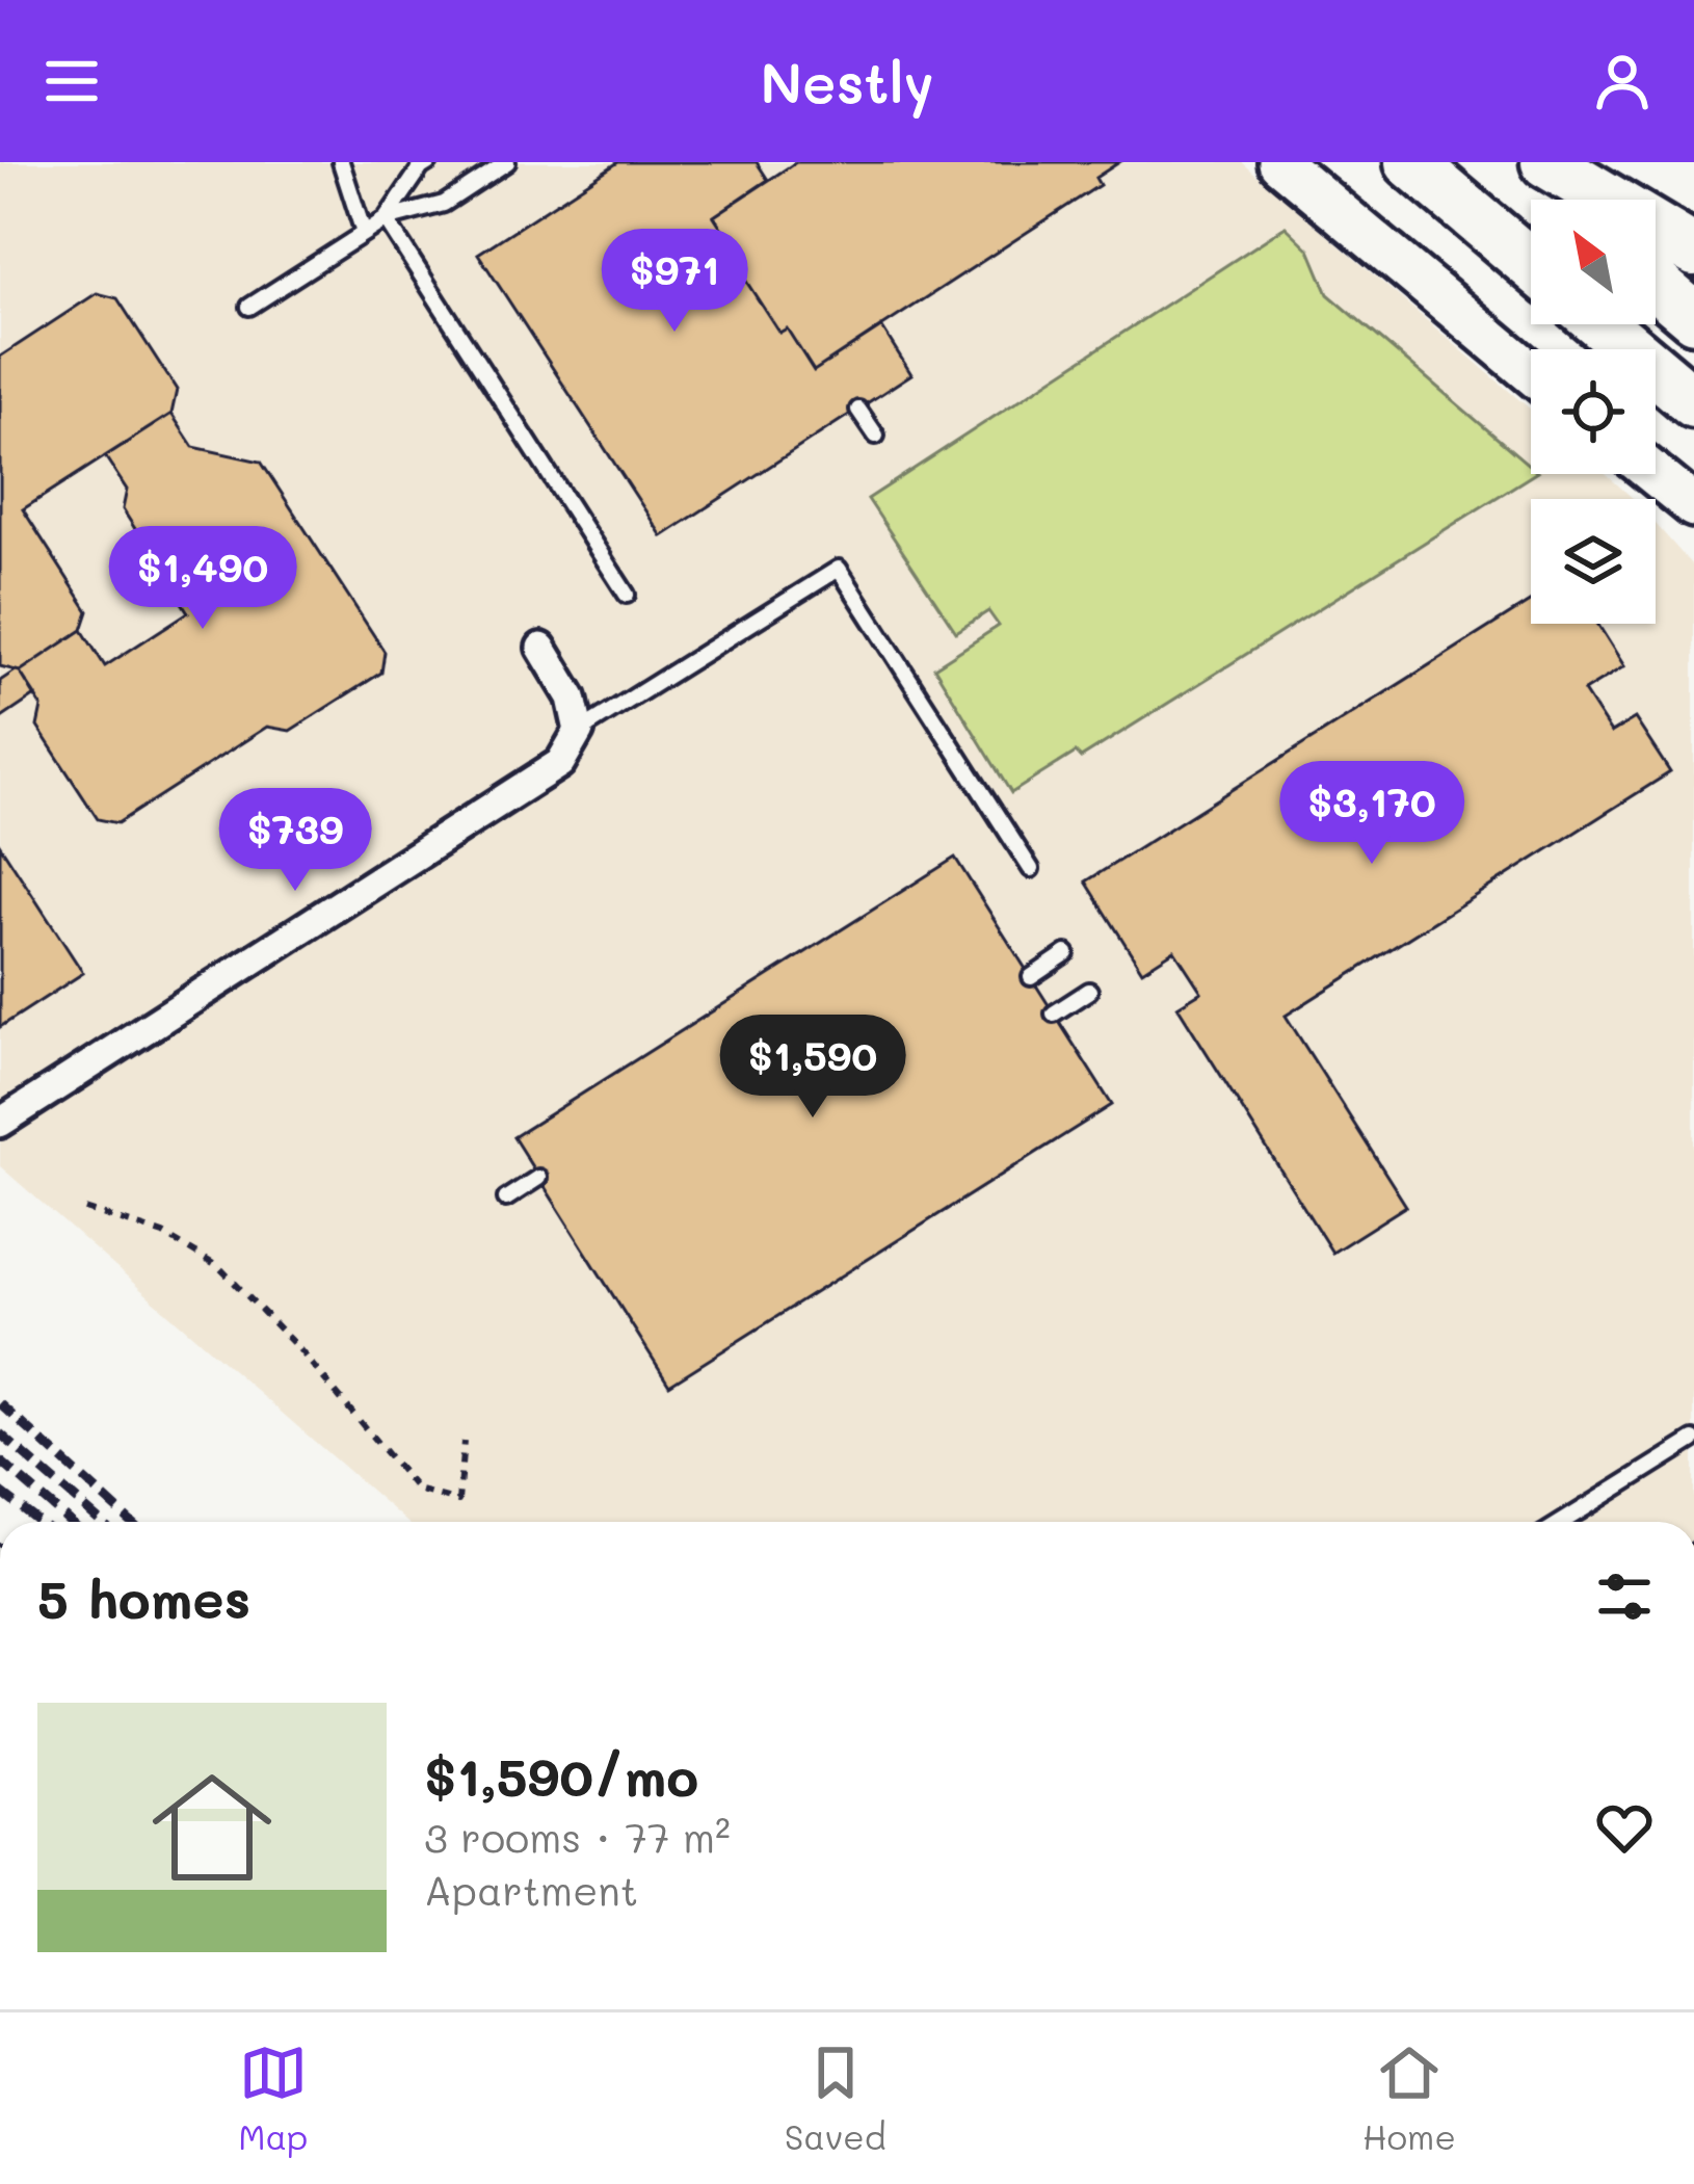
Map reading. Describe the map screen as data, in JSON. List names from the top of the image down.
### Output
{
  "north": "top left",
  "page": {
    "header": "Nestly",
    "price": [
      "$971",
      "$1,490",
      "$3,170",
      "$739",
      "$1,590"
    ],
    "heading": "5 homes",
    "list": [
      {
        "name": "$1,590/mo",
        "note": "3 rooms · 77 m² · Apartment"
      }
    ],
    "tabs": ["Map", "Saved", "Home"]
  }
}
